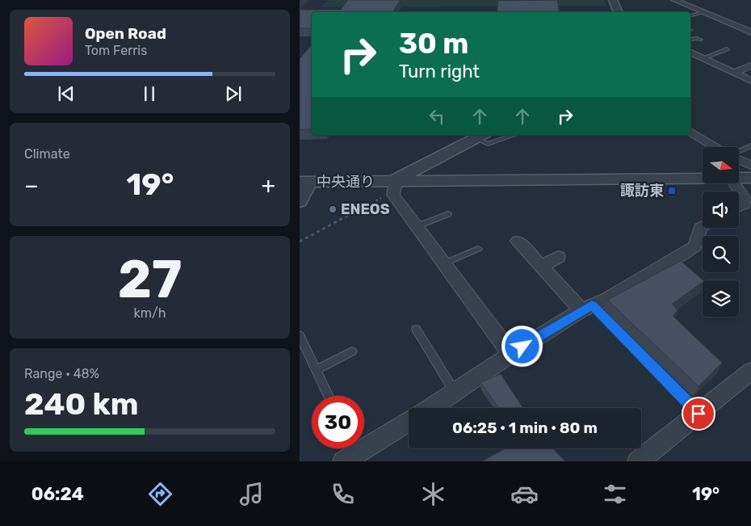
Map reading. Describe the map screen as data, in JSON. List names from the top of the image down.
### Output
{
  "streets": {
    "street": ["中央通り"]
  },
  "places": {
    "transit": ["諏訪東"],
    "other": ["ENEOS"]
  },
  "north": "right",
  "page": {
    "turn": ["30 m", "Turn right"],
    "song": ["Open Road", "Tom Ferris"],
    "tile": [
      "Climate",
      ["27", "km/h"],
      ["Range · 48%", "240 km"]
    ],
    "heat": ["−", "19°", "+"],
    "limit": "30",
    "trip": "06:25 · 1 min · 80 m",
    "tabs": ["06:24", "19°"]
  }
}
